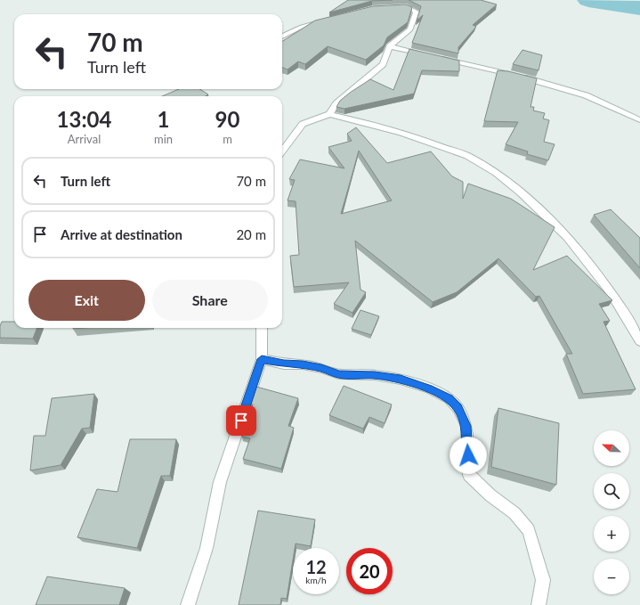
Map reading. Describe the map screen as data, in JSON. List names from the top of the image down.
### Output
{
  "north": "left",
  "page": {
    "turn": ["70 m", "Turn left"],
    "eta": [
      "13:04",
      "Arrival",
      "1",
      "min",
      "90",
      "m"
    ],
    "list": [
      {
        "name": "Turn left",
        "value": "70 m"
      },
      {
        "name": "Arrive at destination",
        "value": "20 m"
      }
    ],
    "buttons": ["Exit", "Share"],
    "map_buttons": ["+", "−"],
    "speed": "12 km/h",
    "limit": "20"
  }
}
